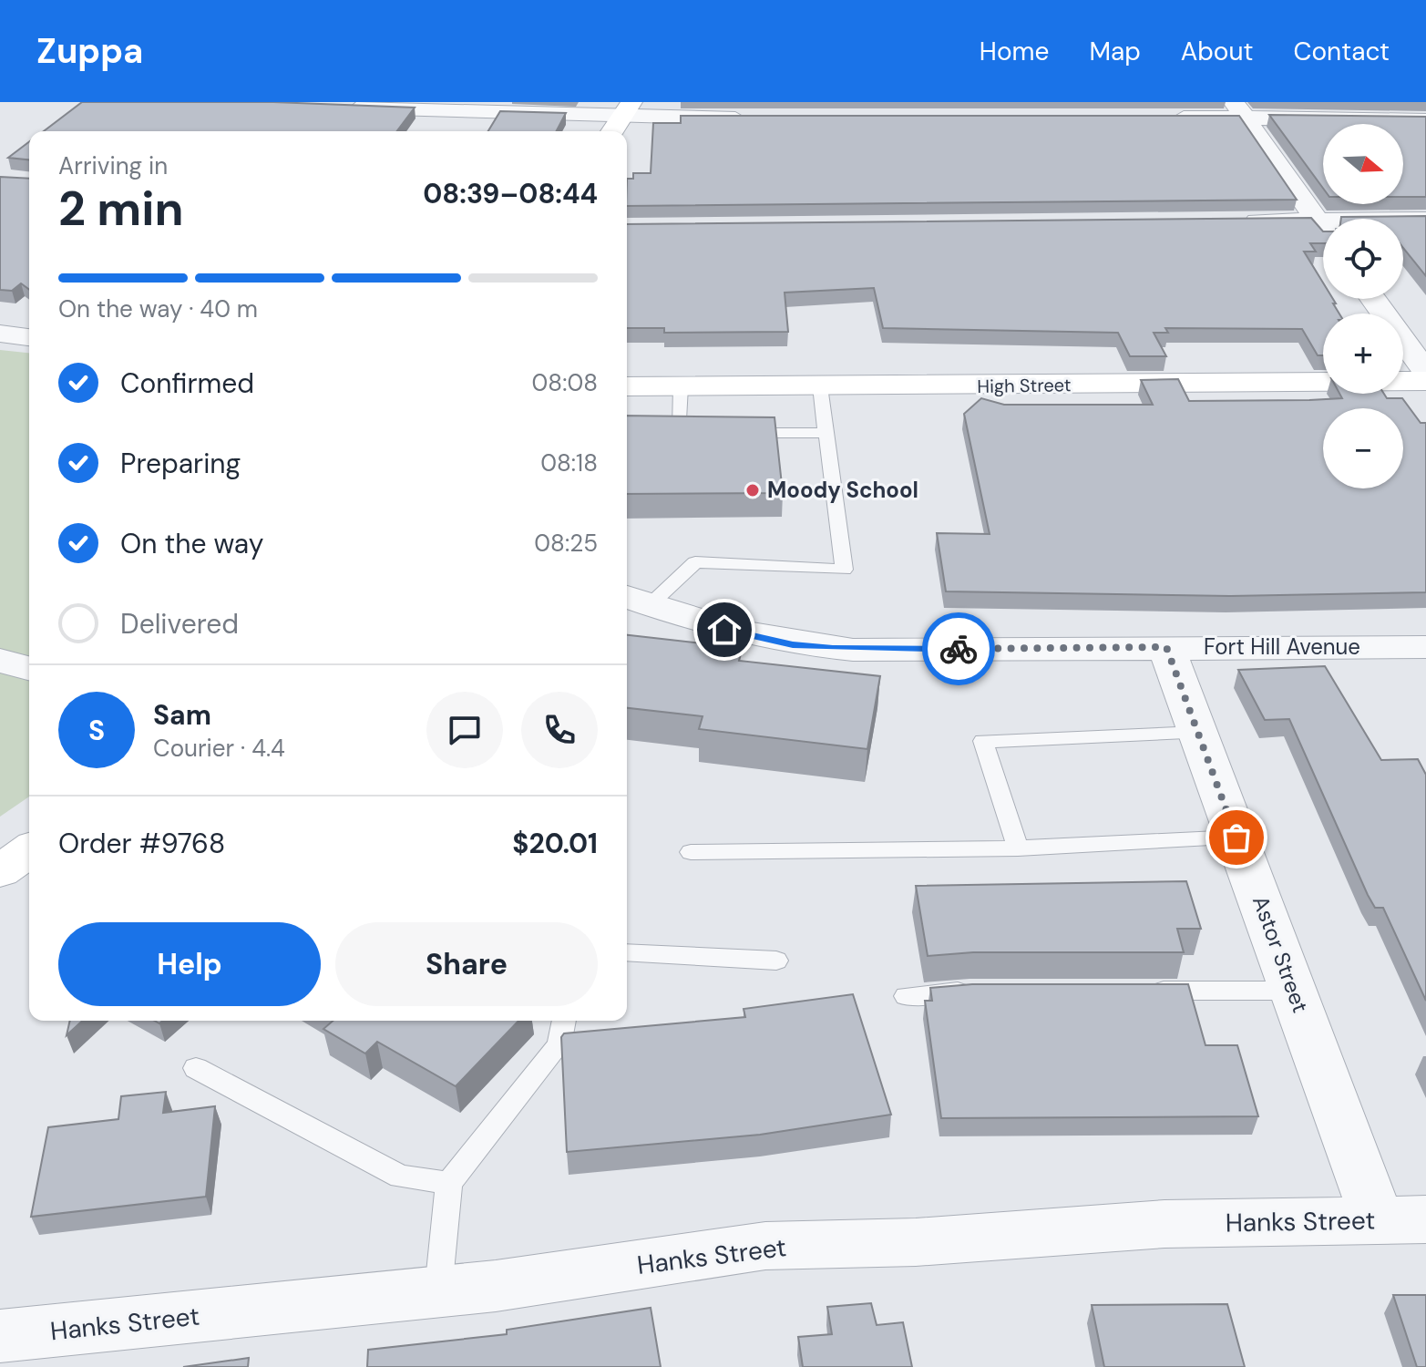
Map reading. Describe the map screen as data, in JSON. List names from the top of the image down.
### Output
{
  "streets": {
    "street": [
      "High Street",
      "Fort Hill Avenue",
      "Astor Street",
      "Hanks Street"
    ]
  },
  "crossings": [
    ["Fort Hill Avenue", "Astor Street"],
    ["Astor Street", "Hanks Street"]
  ],
  "places": ["Moody School"],
  "north": "right",
  "page": {
    "header": "Zuppa",
    "nav": [
      "Home",
      "Map",
      "About",
      "Contact"
    ],
    "map_buttons": ["+", "−"],
    "heading": ["2 min", "Arriving in", "08:39–08:44"],
    "panel": [
      "Sam",
      "Courier · 4.4",
      "Order #9768",
      "$20.01"
    ],
    "bar": "On the way · 40 m",
    "list": [
      ["Confirmed", "08:08"],
      ["Preparing", "08:18"],
      ["On the way", "08:25"],
      "Delivered"
    ],
    "round": "S",
    "buttons": ["Help", "Share"]
  }
}
